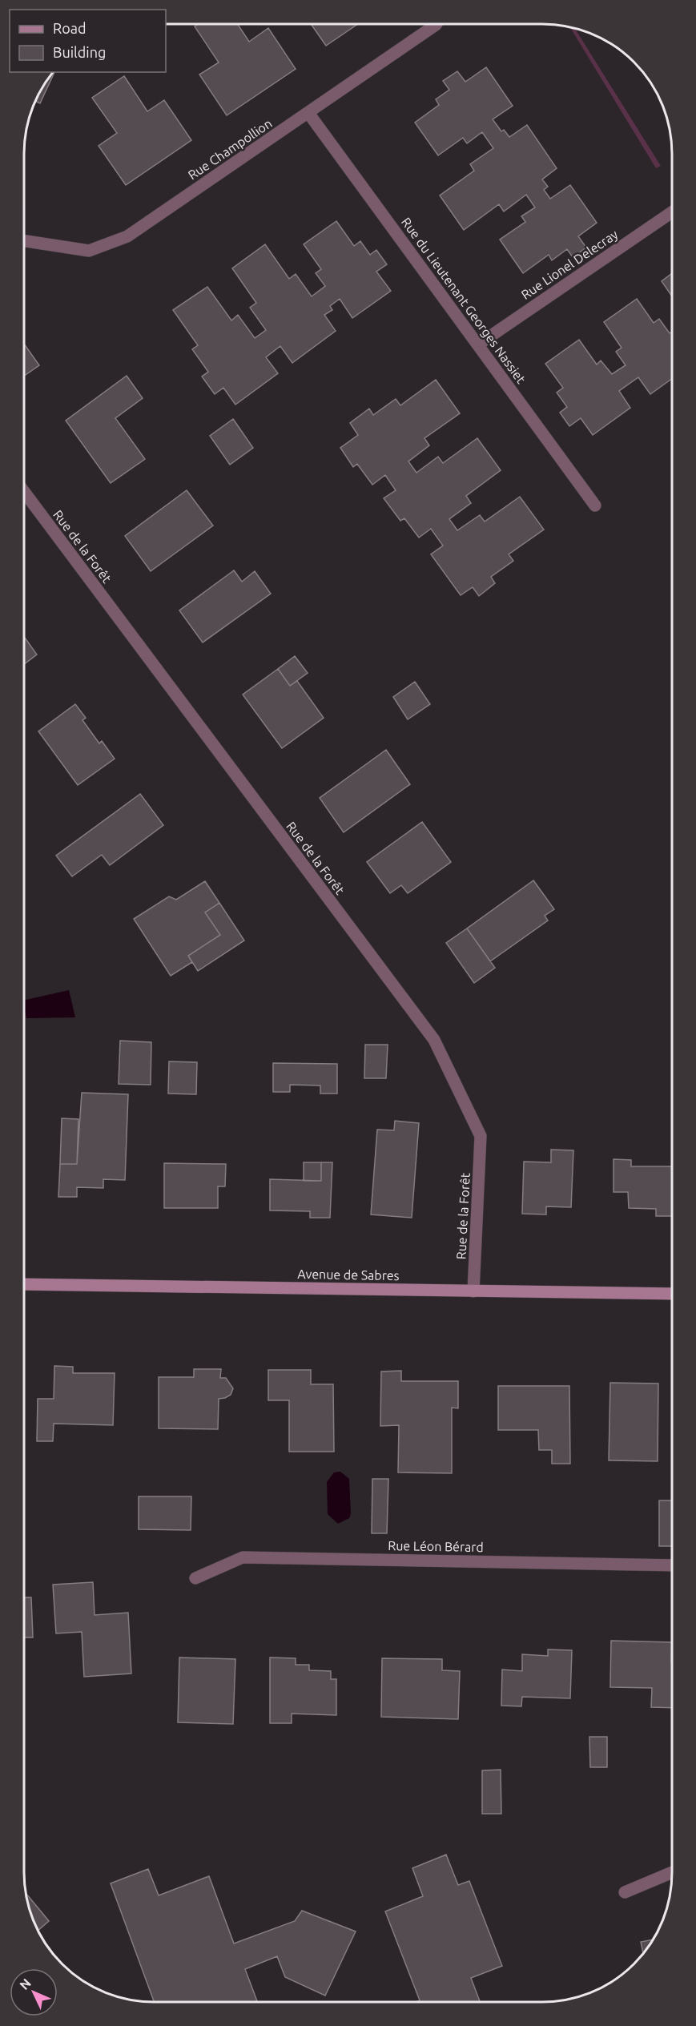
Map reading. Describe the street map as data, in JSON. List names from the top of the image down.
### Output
{
  "streets": {
    "main road": ["Avenue de Sabres"],
    "street": [
      "Rue Champollion",
      "Rue Lionel Delecray",
      "Rue du Lieutenant Georges Nassiet",
      "Rue de la Forêt",
      "Rue Léon Bérard"
    ]
  },
  "crossings": [
    ["Rue Champollion", "Rue du Lieutenant Georges Nassiet"],
    ["Rue Lionel Delecray", "Rue du Lieutenant Georges Nassiet"],
    ["Rue de la Forêt", "Avenue de Sabres"]
  ],
  "legend": ["Road", "Building"],
  "north": "top left"
}
